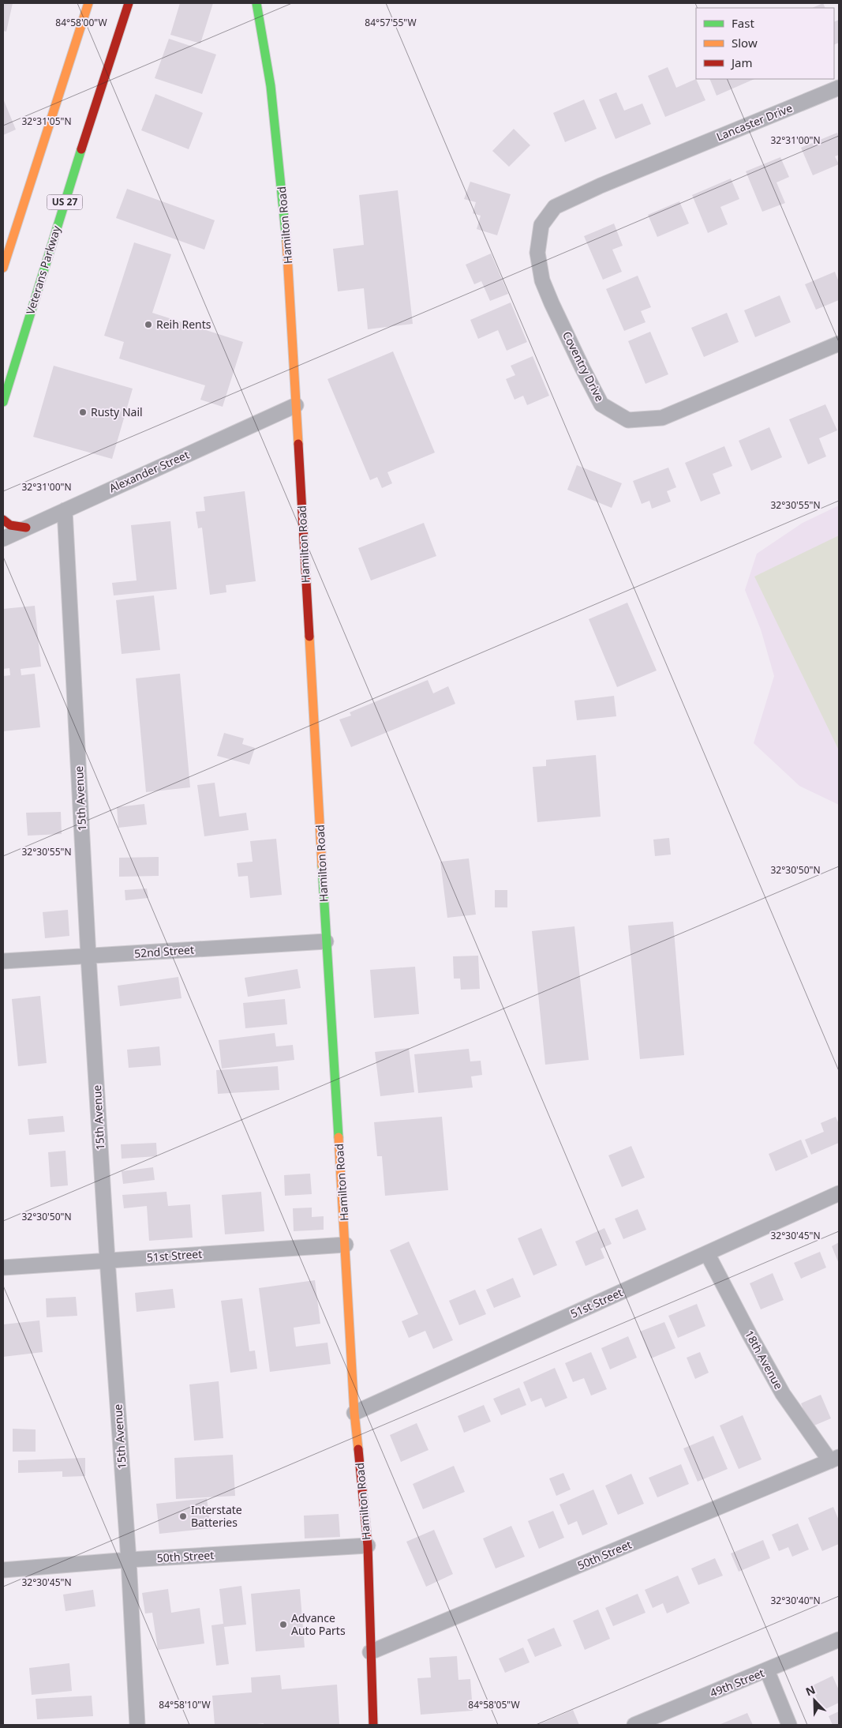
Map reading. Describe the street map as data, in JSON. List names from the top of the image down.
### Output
{
  "streets": {
    "street": [
      "Lancaster Drive",
      "US 27",
      "Hamilton Road",
      "Veterans Parkway",
      "Coventry Drive",
      "Alexander Street",
      "15th Avenue",
      "52nd Street",
      "51st Street",
      "18th Avenue",
      "50th Street",
      "49th Street"
    ]
  },
  "crossings": [
    ["Lancaster Drive", "Coventry Drive"],
    ["Hamilton Road", "Alexander Street"],
    ["Hamilton Road", "52nd Street"],
    ["Hamilton Road", "51st Street"],
    ["Hamilton Road", "50th Street"],
    ["Alexander Street", "15th Avenue"],
    ["15th Avenue", "52nd Street"],
    ["15th Avenue", "51st Street"],
    ["15th Avenue", "50th Street"],
    ["51st Street", "18th Avenue"],
    ["18th Avenue", "50th Street"]
  ],
  "places": [
    "Reih Rents",
    "Rusty Nail",
    "Interstate Batteries",
    "Advance Auto Parts"
  ],
  "legend": ["Fast", "Slow", "Jam"],
  "north": "top left",
  "coordinates": [
    "84°58'00\"W",
    "84°57'55\"W",
    "32°31'05\"N",
    "32°31'00\"N",
    "32°30'55\"N",
    "32°30'50\"N",
    "32°30'45\"N",
    "32°30'40\"N",
    "84°58'10\"W",
    "84°58'05\"W"
  ]
}
